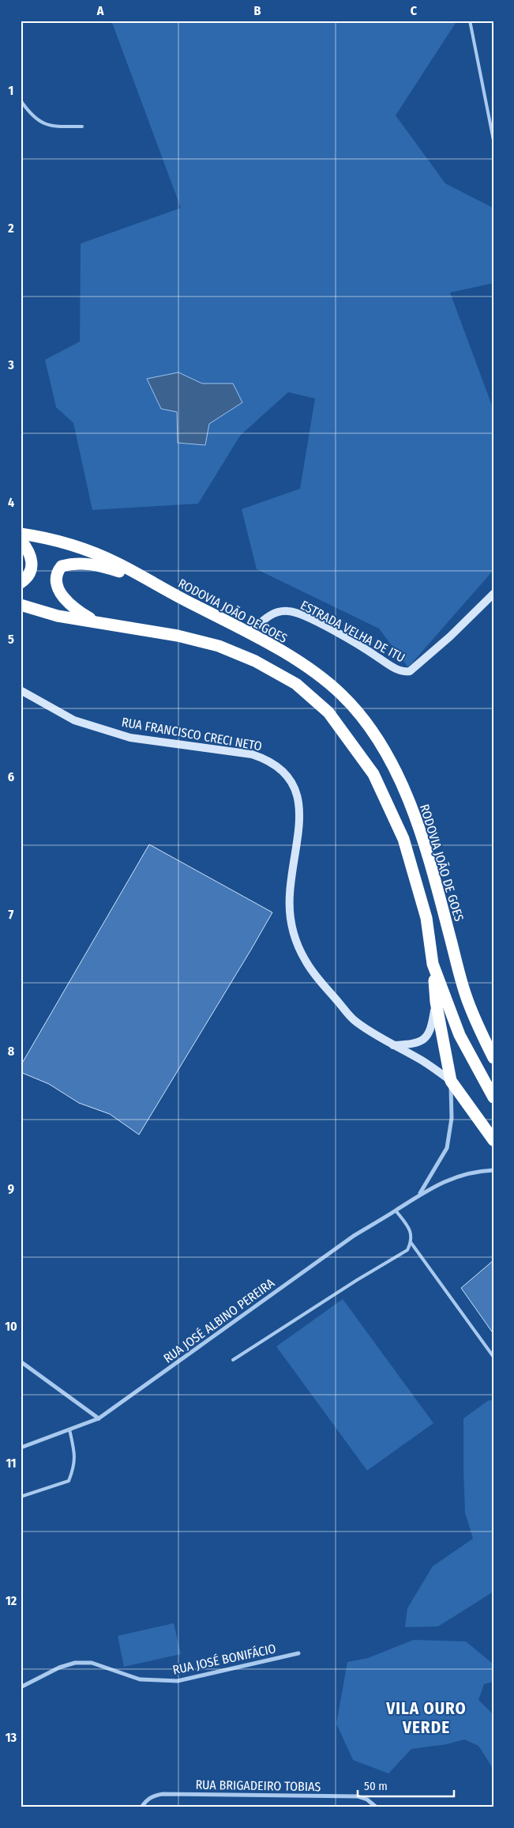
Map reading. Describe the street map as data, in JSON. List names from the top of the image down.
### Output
{
  "streets": {
    "highway": ["RODOVIA JOÃO DE GOES"],
    "main road": ["ESTRADA VELHA DE ITU", "RUA FRANCISCO CRECI NETO"],
    "street": ["RUA JOSÉ ALBINO PEREIRA", "RUA JOSÉ BONIFÁCIO", "RUA BRIGADEIRO TOBIAS"]
  },
  "crossings": [
    ["RODOVIA JOÃO DE GOES", "ESTRADA VELHA DE ITU"],
    ["RUA FRANCISCO CRECI NETO", "RUA JOSÉ ALBINO PEREIRA"]
  ],
  "districts": ["VILA OURO VERDE"],
  "scale_bar": "50 m",
  "grid": {
    "columns": ["A", "B", "C"],
    "rows": [
      "1",
      "2",
      "3",
      "4",
      "5",
      "6",
      "7",
      "8",
      "9",
      "10",
      "11",
      "12",
      "13"
    ]
  }
}
